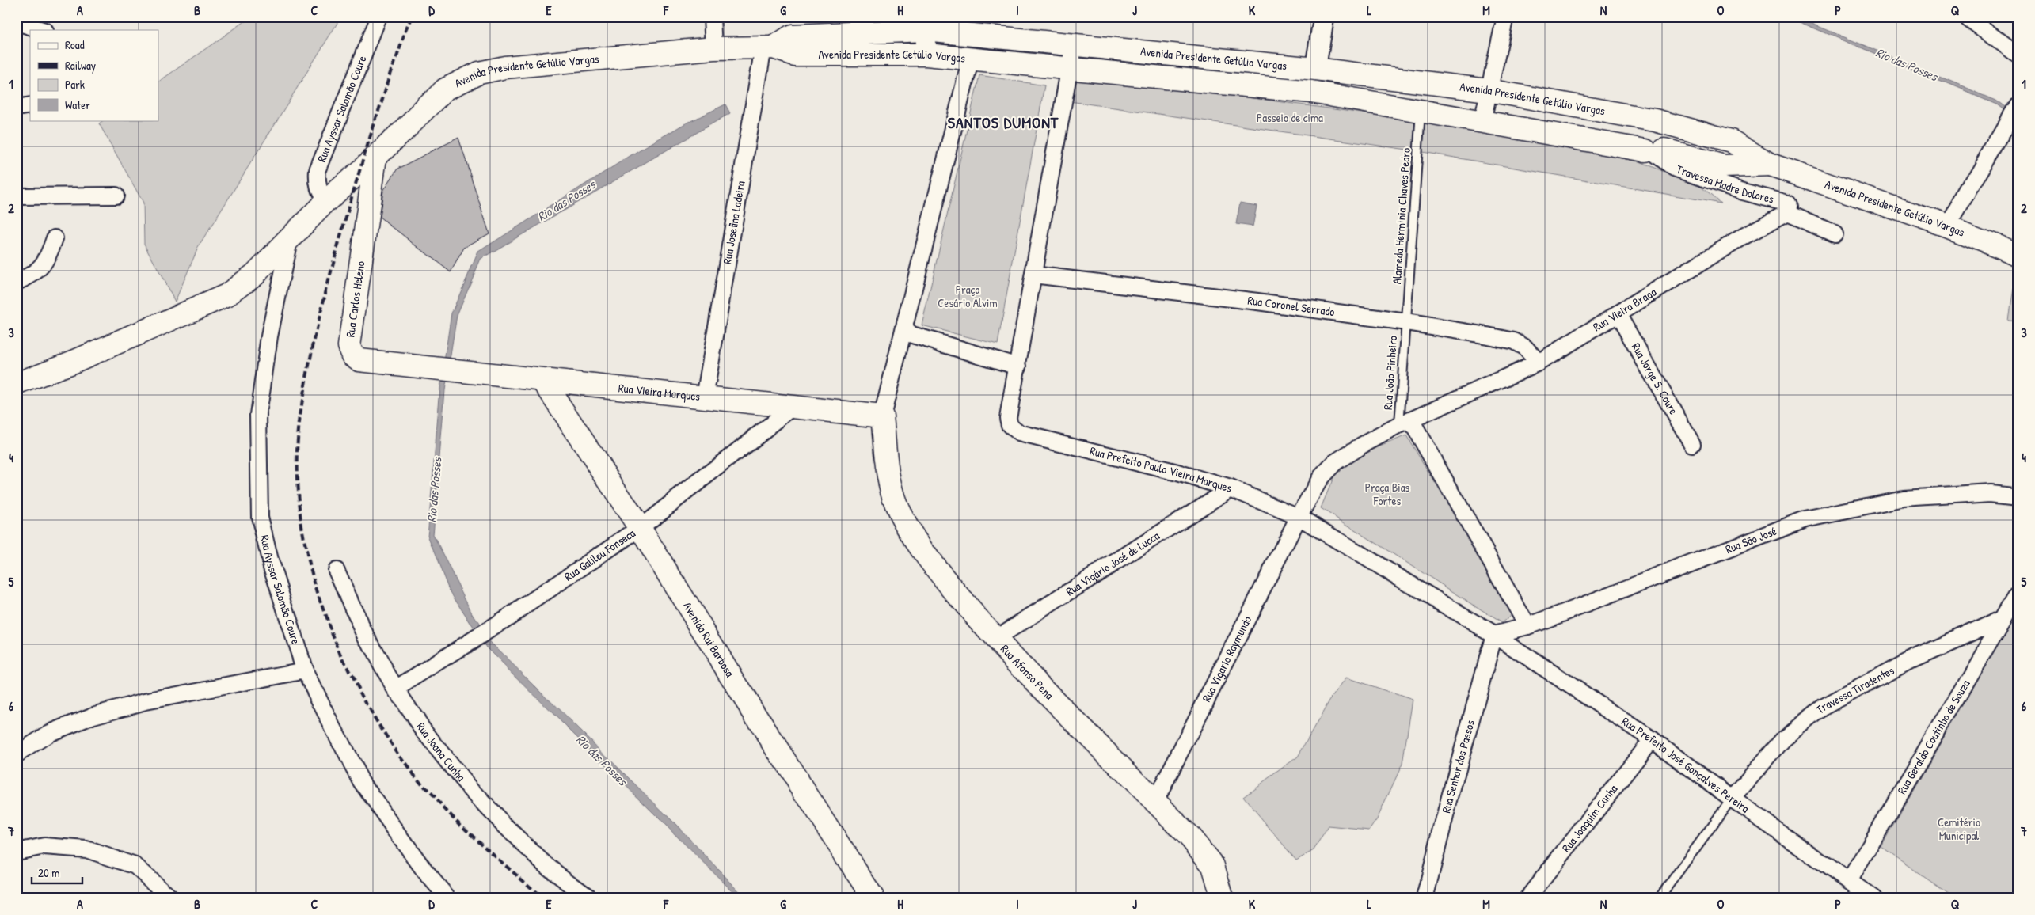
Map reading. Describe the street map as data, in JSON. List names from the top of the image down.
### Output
{
  "streets": {
    "main road": [
      "Avenida Presidente Getúlio Vargas",
      "Rua Carlos Heleno",
      "Rua Vieira Marques",
      "Avenida Rui Barbosa",
      "Rua Afonso Pena"
    ],
    "street": [
      "Rua Ayssar Salomão Coure",
      "Travessa Madre Dolores",
      "Rua Josefina Ladeira",
      "Rua Coronel Serrado",
      "Rua Vieira Braga",
      "Rua Jorge S. Coure",
      "Rua Prefeito Paulo Vieira Marques",
      "Rua São José",
      "Rua Galileu Fonseca",
      "Rua Vigário José de Lucca",
      "Rua Vigario Raymundo",
      "Travessa Tiradentes",
      "Rua Geraldo Coutinho de Souza",
      "Rua Joana Cunha",
      "Rua Prefeito José Gonçalves Pereira",
      "Rua Senhor dos Passos",
      "Rua Joaquim Cunha"
    ],
    "lane": ["Alameda Herminia Chaves Pedro", "Rua João Pinheiro"]
  },
  "crossings": [
    ["Avenida Presidente Getúlio Vargas", "Rua Ayssar Salomão Coure"],
    ["Avenida Presidente Getúlio Vargas", "Travessa Madre Dolores"],
    ["Avenida Presidente Getúlio Vargas", "Alameda Herminia Chaves Pedro"],
    ["Avenida Presidente Getúlio Vargas", "Rua Josefina Ladeira"],
    ["Avenida Presidente Getúlio Vargas", "Rua Carlos Heleno"],
    ["Travessa Madre Dolores", "Rua Vieira Braga"],
    ["Alameda Herminia Chaves Pedro", "Rua Coronel Serrado"],
    ["Alameda Herminia Chaves Pedro", "Rua João Pinheiro"],
    ["Rua Josefina Ladeira", "Rua Vieira Marques"],
    ["Rua Carlos Heleno", "Rua Vieira Marques"],
    ["Rua Coronel Serrado", "Rua Vieira Braga"],
    ["Rua Coronel Serrado", "Rua João Pinheiro"],
    ["Rua Vieira Braga", "Rua João Pinheiro"],
    ["Rua Vieira Braga", "Rua Jorge S. Coure"],
    ["Rua Vieira Marques", "Rua Galileu Fonseca"],
    ["Rua Vieira Marques", "Avenida Rui Barbosa"],
    ["Rua Vieira Marques", "Rua Afonso Pena"],
    ["Rua Prefeito Paulo Vieira Marques", "Rua Vigário José de Lucca"],
    ["Rua Prefeito Paulo Vieira Marques", "Rua Vigario Raymundo"],
    ["Rua São José", "Rua Prefeito José Gonçalves Pereira"],
    ["Rua São José", "Rua Senhor dos Passos"],
    ["Rua Galileu Fonseca", "Avenida Rui Barbosa"],
    ["Rua Galileu Fonseca", "Rua Joana Cunha"],
    ["Rua Vigário José de Lucca", "Rua Afonso Pena"],
    ["Rua Vigario Raymundo", "Rua Afonso Pena"],
    ["Travessa Tiradentes", "Rua Geraldo Coutinho de Souza"],
    ["Travessa Tiradentes", "Rua Prefeito José Gonçalves Pereira"],
    ["Rua Geraldo Coutinho de Souza", "Rua Prefeito José Gonçalves Pereira"],
    ["Rua Prefeito José Gonçalves Pereira", "Rua Senhor dos Passos"],
    ["Rua Prefeito José Gonçalves Pereira", "Rua Joaquim Cunha"]
  ],
  "districts": ["SANTOS DUMONT"],
  "water": ["Rio das Posses"],
  "parks": [
    "Passeio de cima",
    "Praça Cesário Alvim",
    "Praça Bias Fortes",
    "Cemitério Municipal"
  ],
  "legend": [
    "Road",
    "Railway",
    "Park",
    "Water"
  ],
  "scale_bar": "20 m",
  "grid": {
    "columns": [
      "A",
      "B",
      "C",
      "D",
      "E",
      "F",
      "G",
      "H",
      "I",
      "J",
      "K",
      "L",
      "M",
      "N",
      "O",
      "P",
      "Q"
    ],
    "rows": [
      "1",
      "2",
      "3",
      "4",
      "5",
      "6",
      "7"
    ]
  }
}
